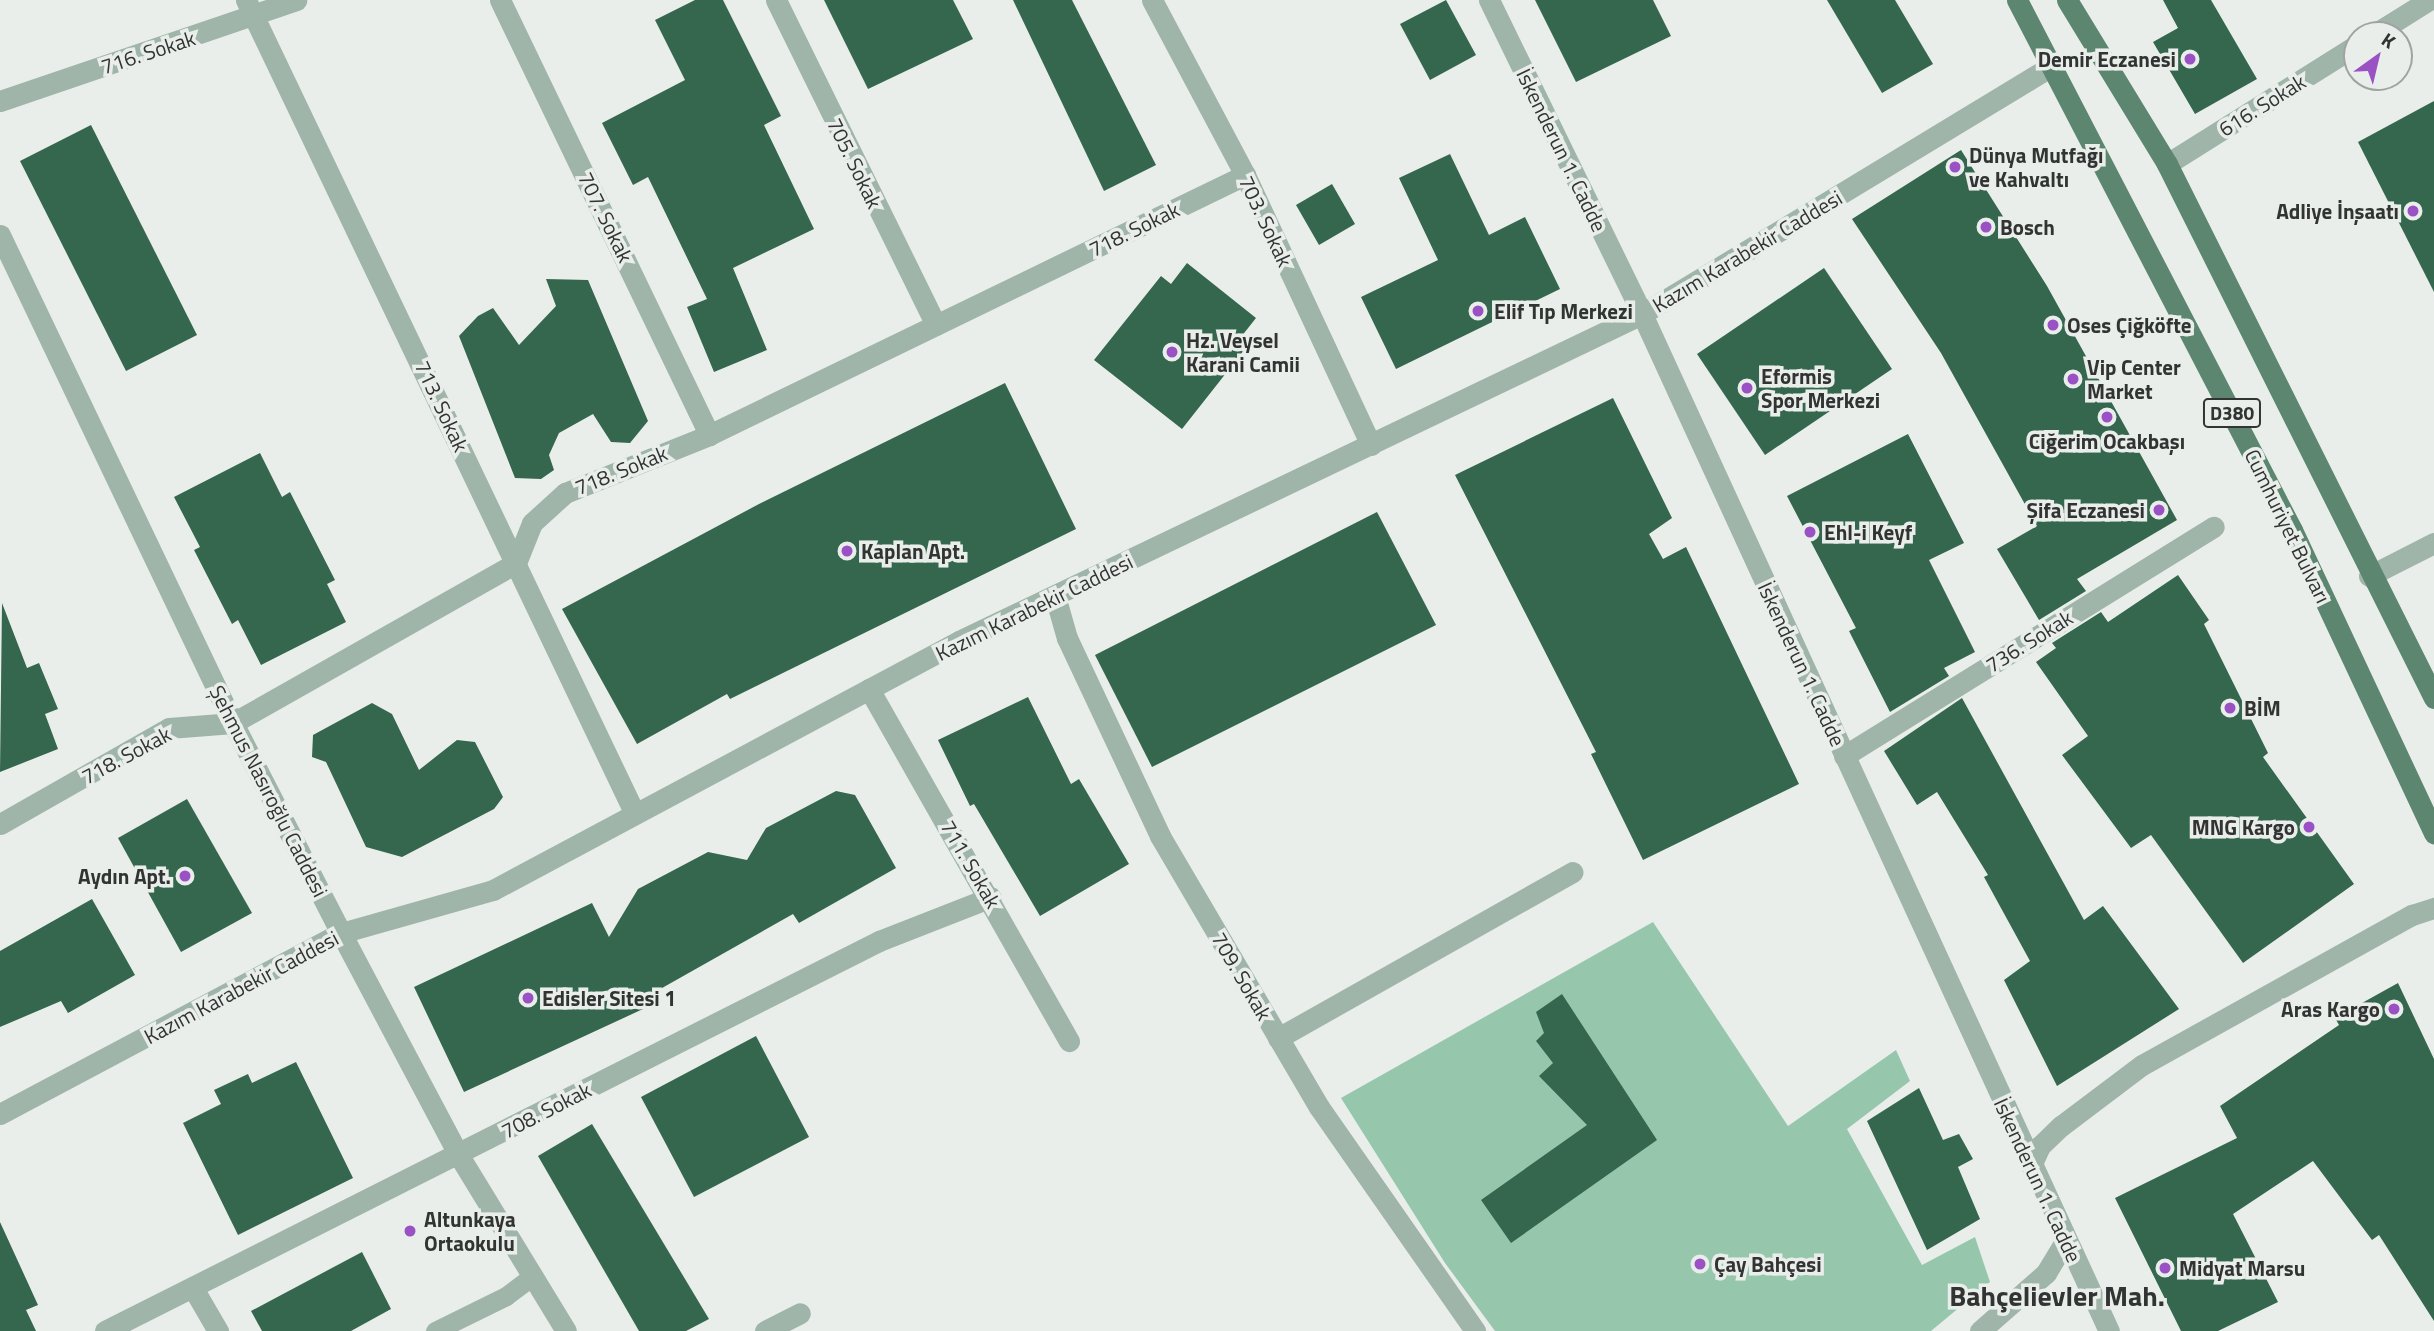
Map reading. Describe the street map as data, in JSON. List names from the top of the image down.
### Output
{
  "streets": {
    "main road": ["D380", "Cumhuriyet Bulvarı"],
    "street": [
      "716. Sokak",
      "616. Sokak",
      "İskenderun 1. Cadde",
      "705. Sokak",
      "707. Sokak",
      "703. Sokak",
      "718. Sokak",
      "Kazım Karabekir Caddesi",
      "713. Sokak",
      "736. Sokak",
      "Şehmus Nasıroğlu Caddesi",
      "711. Sokak",
      "709. Sokak",
      "708. Sokak"
    ]
  },
  "crossings": [
    ["716. Sokak", "713. Sokak"],
    ["616. Sokak", "D380"],
    ["İskenderun 1. Cadde", "Kazım Karabekir Caddesi"],
    ["İskenderun 1. Cadde", "736. Sokak"],
    ["705. Sokak", "718. Sokak"],
    ["707. Sokak", "718. Sokak"],
    ["703. Sokak", "718. Sokak"],
    ["703. Sokak", "Kazım Karabekir Caddesi"],
    ["718. Sokak", "713. Sokak"],
    ["718. Sokak", "Şehmus Nasıroğlu Caddesi"],
    ["Kazım Karabekir Caddesi", "713. Sokak"],
    ["Kazım Karabekir Caddesi", "Cumhuriyet Bulvarı"],
    ["Kazım Karabekir Caddesi", "Şehmus Nasıroğlu Caddesi"],
    ["Kazım Karabekir Caddesi", "711. Sokak"],
    ["Kazım Karabekir Caddesi", "709. Sokak"],
    ["Şehmus Nasıroğlu Caddesi", "708. Sokak"],
    ["711. Sokak", "708. Sokak"]
  ],
  "districts": ["Bahçelievler Mah."],
  "places": [
    "Demir Eczanesi",
    "Dünya Mutfağı ve Kahvaltı",
    "Adliye İnşaatı",
    "Bosch",
    "Elif Tıp Merkezi",
    "Oses Çiğköfte",
    "Hz. Veysel Karani Camii",
    "Vip Center Market",
    "Eformis Spor Merkezi",
    "Ciğerim Ocakbaşı",
    "Şifa Eczanesi",
    "Ehl-i Keyf",
    "Kaplan Apt.",
    "BİM",
    "MNG Kargo",
    "Aydın Apt.",
    "Edisler Sitesi 1",
    "Aras Kargo",
    "Altunkaya Ortaokulu",
    "Çay Bahçesi",
    "Midyat Marsu"
  ],
  "north": "top right"
}
